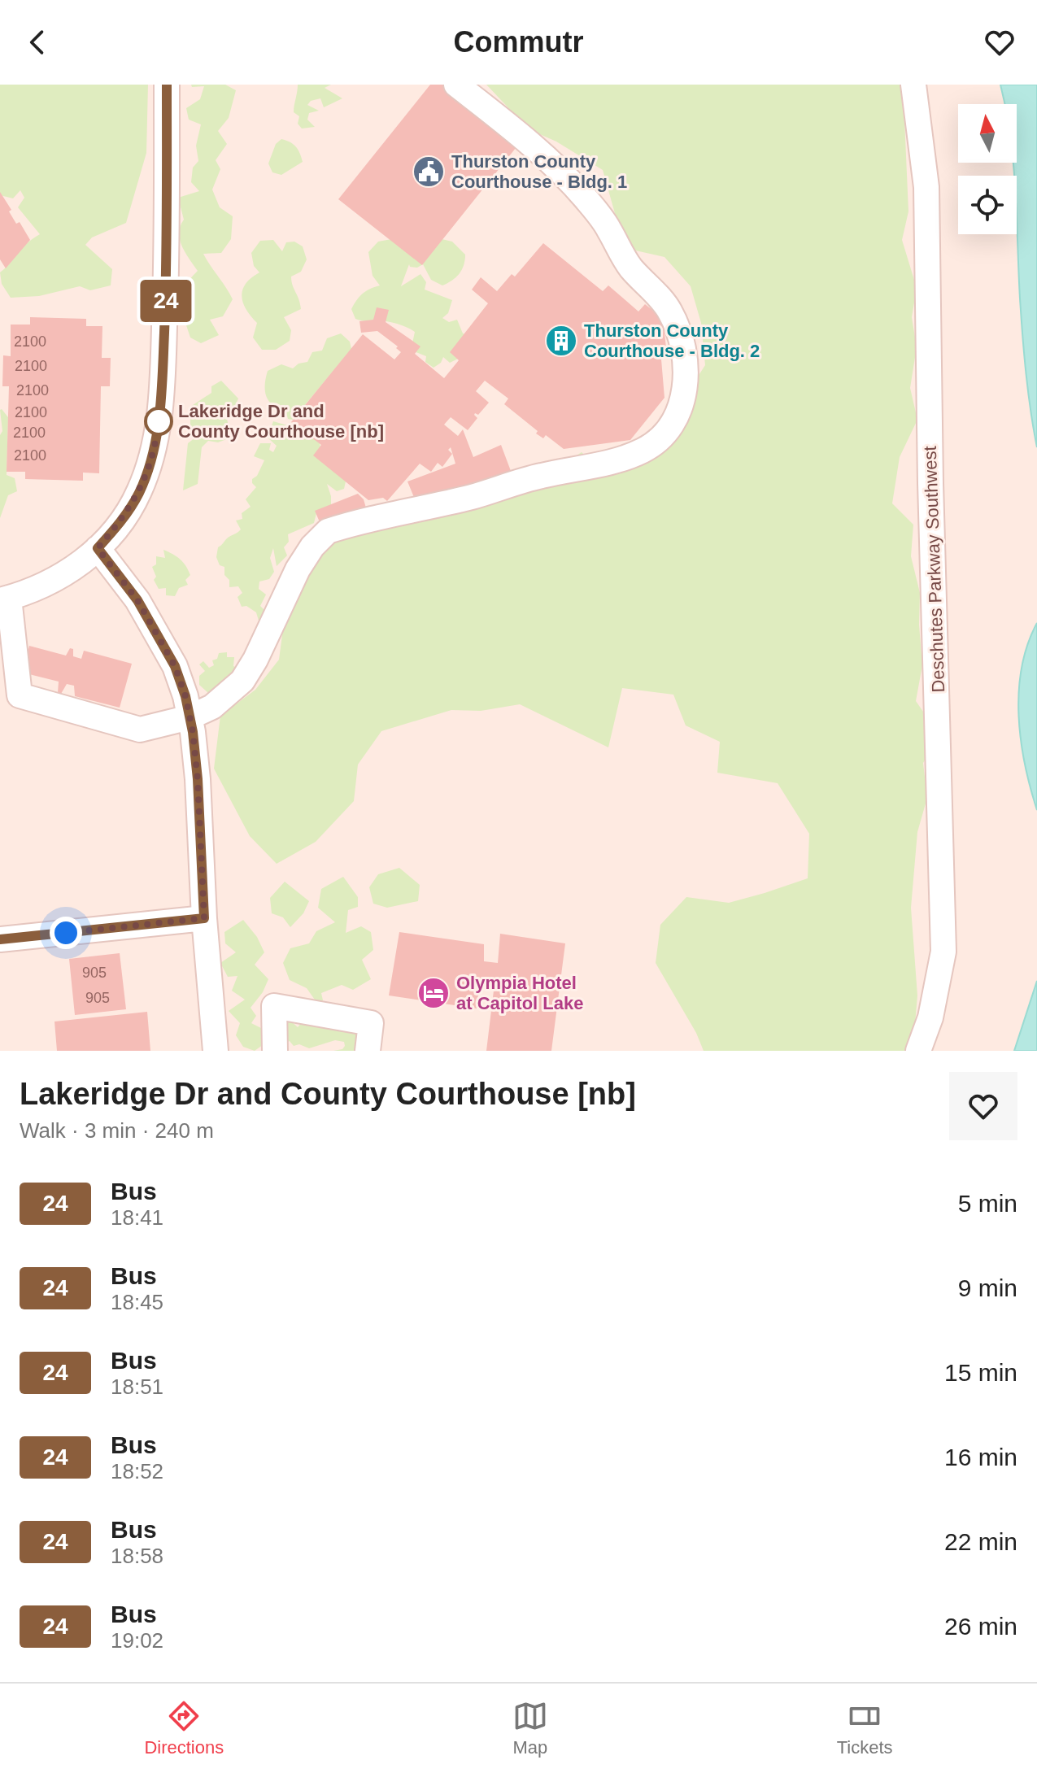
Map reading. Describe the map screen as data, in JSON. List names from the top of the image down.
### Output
{
  "streets": {
    "street": ["Deschutes Parkway Southwest"]
  },
  "places": {
    "public building": ["Thurston County Courthouse - Bldg. 1"],
    "building": ["Thurston County Courthouse - Bldg. 2"],
    "other": ["Lakeridge Dr and County Courthouse [nb]"],
    "hotel": ["Olympia Hotel at Capitol Lake"]
  },
  "lines": ["bus line 24"],
  "house_numbers": [
    "2100",
    "2100",
    "2100",
    "2100",
    "2100",
    "2100",
    "905",
    "905"
  ],
  "north": "top",
  "page": {
    "header": "Commutr",
    "on_map": "24",
    "heading": ["Lakeridge Dr and County Courthouse [nb]", "Walk · 3 min · 240 m"],
    "list": [
      {
        "mark": "24",
        "name": "Bus",
        "note": "18:41",
        "value": "5 min"
      },
      {
        "mark": "24",
        "name": "Bus",
        "note": "18:45",
        "value": "9 min"
      },
      {
        "mark": "24",
        "name": "Bus",
        "note": "18:51",
        "value": "15 min"
      },
      {
        "mark": "24",
        "name": "Bus",
        "note": "18:52",
        "value": "16 min"
      },
      {
        "mark": "24",
        "name": "Bus",
        "note": "18:58",
        "value": "22 min"
      },
      {
        "mark": "24",
        "name": "Bus",
        "note": "19:02",
        "value": "26 min"
      }
    ],
    "tabs": ["Directions", "Map", "Tickets"]
  }
}
